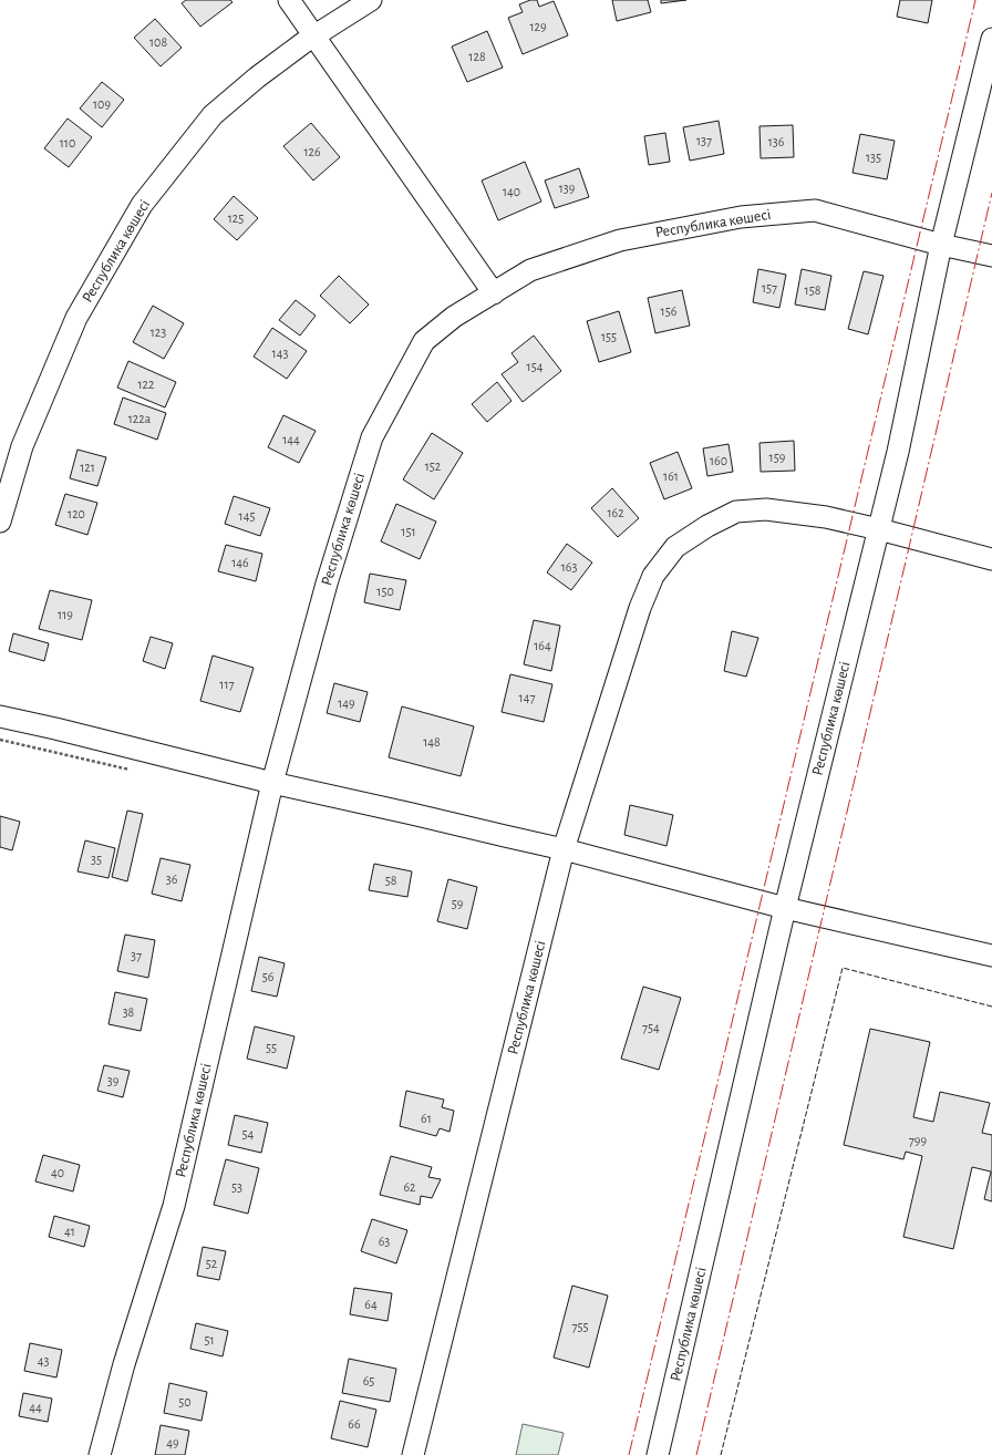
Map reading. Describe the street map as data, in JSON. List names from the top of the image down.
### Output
{
  "streets": {
    "street": ["Республика көшесі"]
  },
  "house_numbers": [
    "129",
    "108",
    "128",
    "109",
    "137",
    "136",
    "110",
    "126",
    "135",
    "139",
    "140",
    "125",
    "157",
    "158",
    "156",
    "123",
    "155",
    "143",
    "154",
    "122",
    "122а",
    "144",
    "159",
    "160",
    "152",
    "121",
    "161",
    "162",
    "120",
    "145",
    "151",
    "146",
    "163",
    "150",
    "119",
    "164",
    "117",
    "147",
    "149",
    "148",
    "35",
    "36",
    "58",
    "59",
    "37",
    "56",
    "38",
    "754",
    "55",
    "39",
    "61",
    "54",
    "799",
    "40",
    "53",
    "62",
    "41",
    "63",
    "52",
    "64",
    "755",
    "51",
    "43",
    "65",
    "50",
    "44",
    "66",
    "49"
  ]
}
